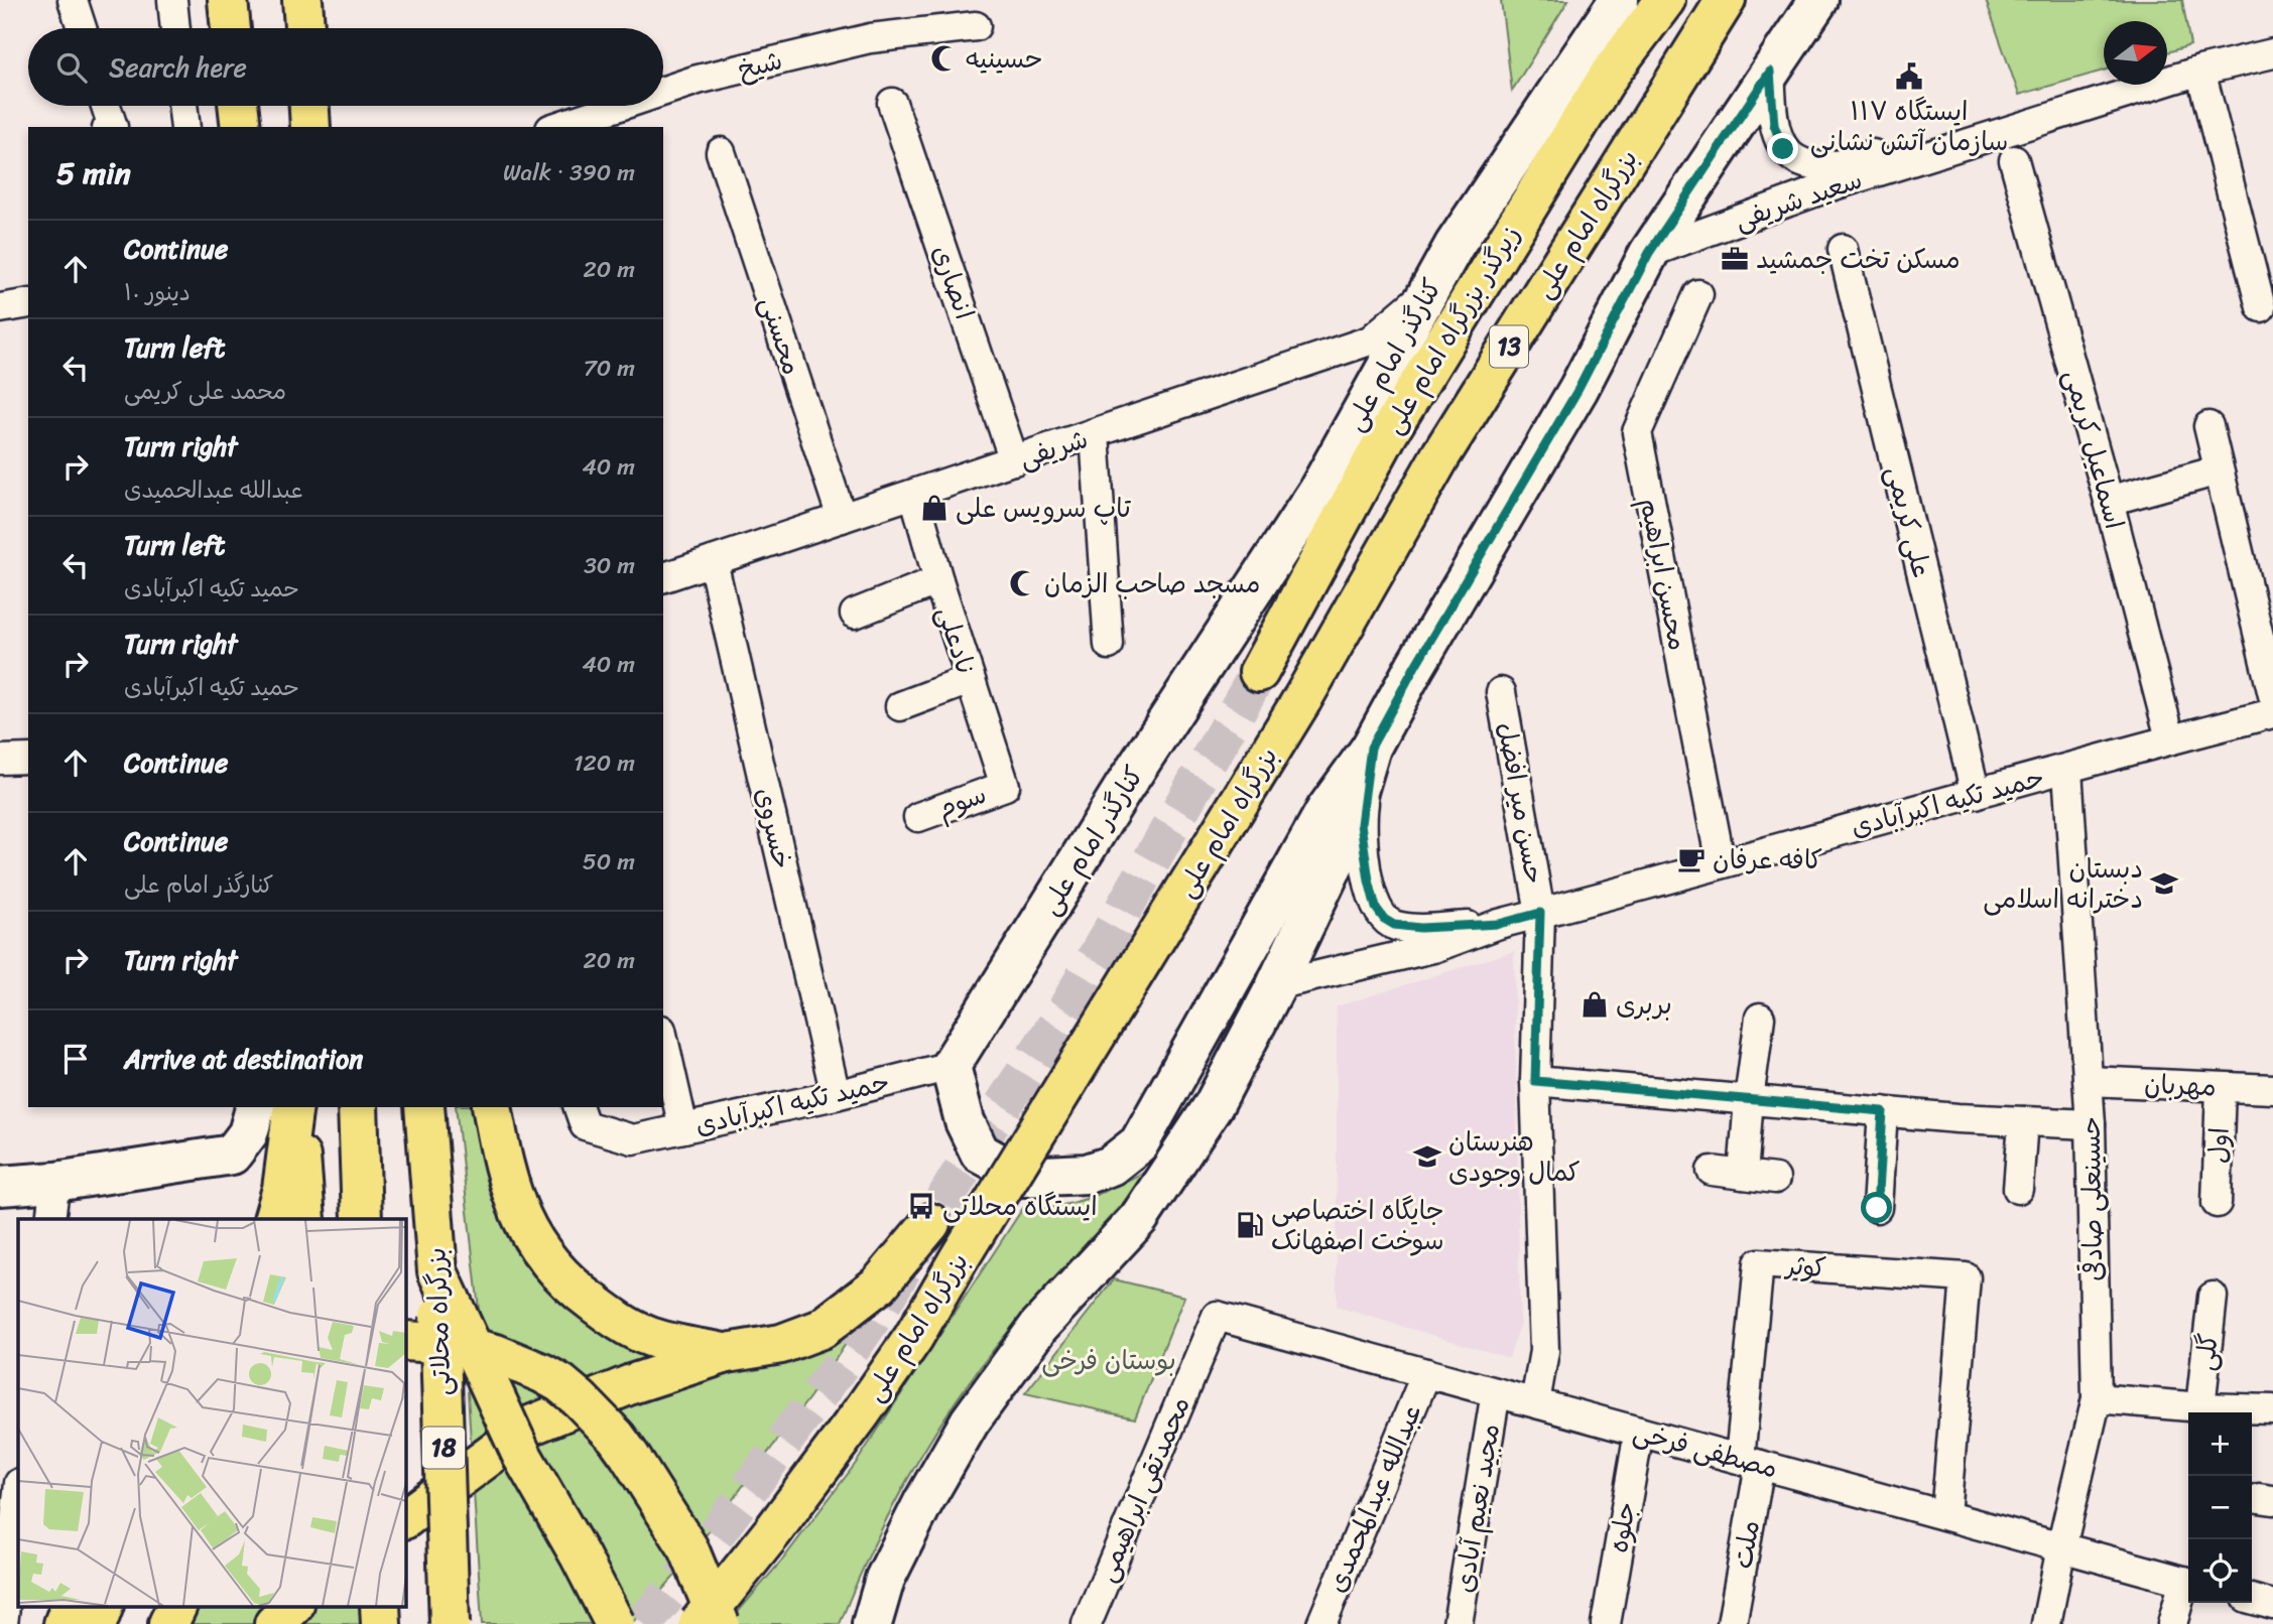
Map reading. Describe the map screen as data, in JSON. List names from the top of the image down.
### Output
{
  "streets": {
    "highway": [
      "بزرگراه امام علی",
      "زیرگذر بزرگراه امام علی",
      "13",
      "بزرگراه محلاتی",
      "18"
    ],
    "main road": ["کنارگذر امام علی"],
    "street": [
      "شیخ",
      "سعید شریفی",
      "انصاری",
      "محسنی",
      "شریفی",
      "اسماعیل کریمی",
      "علی کریمی",
      "محسن ابراهیم",
      "نادعلی",
      "سوم",
      "حمید تکیه اکبرآبادی",
      "حسن میر افضل",
      "خسروی",
      "مهربان",
      "اول",
      "حسینعلی صادقی",
      "کوثر",
      "گلی",
      "مصطفی فرخی",
      "محمدتقی ابراهیمی",
      "عبدالله عبدالمحمدی",
      "مجید نعیم آبادی",
      "جلوه",
      "ملت"
    ]
  },
  "crossings": [
    ["انصاری", "شریفی"],
    ["محسنی", "شریفی"],
    ["کنارگذر امام علی", "شریفی"],
    ["کنارگذر امام علی", "حمید تکیه اکبرآبادی"],
    ["شریفی", "نادعلی"],
    ["شریفی", "خسروی"],
    ["اسماعیل کریمی", "حمید تکیه اکبرآبادی"],
    ["علی کریمی", "حمید تکیه اکبرآبادی"],
    ["محسن ابراهیم", "حمید تکیه اکبرآبادی"],
    ["نادعلی", "سوم"],
    ["حمید تکیه اکبرآبادی", "حسن میر افضل"],
    ["حمید تکیه اکبرآبادی", "خسروی"],
    ["حمید تکیه اکبرآبادی", "حسینعلی صادقی"],
    ["حسن میر افضل", "مصطفی فرخی"],
    ["مهربان", "اول"],
    ["مهربان", "حسینعلی صادقی"],
    ["حسینعلی صادقی", "مصطفی فرخی"],
    ["کوثر", "مصطفی فرخی"],
    ["کوثر", "ملت"],
    ["مصطفی فرخی", "محمدتقی ابراهیمی"],
    ["مصطفی فرخی", "عبدالله عبدالمحمدی"],
    ["مصطفی فرخی", "مجید نعیم آبادی"],
    ["مصطفی فرخی", "جلوه"],
    ["مصطفی فرخی", "ملت"]
  ],
  "parks": ["بوستان فرخی"],
  "places": {
    "mosque": ["حسینیه", "مسجد صاحب الزمان"],
    "public building": ["ایستگاه ۱۱۷ سازمان آتش نشانی"],
    "office": ["مسکن تخت جمشید"],
    "shop": ["تاپ سرویس علی", "بربری"],
    "cafe": ["کافه عرفان"],
    "school or university": ["دبستان دخترانه اسلامی", "هنرستان کمال وجودی"],
    "bus stop": ["ایستگاه محلاتی"],
    "fuel station": ["جایگاه اختصاصی سوخت اصفهانک"]
  },
  "north": "right",
  "page": {
    "search": "Search here",
    "heading": ["5 min", "Walk · 390 m"],
    "list": [
      ["Continue", "دینور ۱۰", "20 m"],
      ["Turn left", "محمد علی کریمی", "70 m"],
      ["Turn right", "عبدالله عبدالحمیدی", "40 m"],
      ["Turn left", "حمید تکیه اکبرآبادی", "30 m"],
      ["Turn right", "حمید تکیه اکبرآبادی", "40 m"],
      ["Continue", "120 m"],
      ["Continue", "کنارگذر امام علی", "50 m"],
      ["Turn right", "20 m"],
      "Arrive at destination"
    ],
    "map_buttons": ["+", "−"]
  }
}
